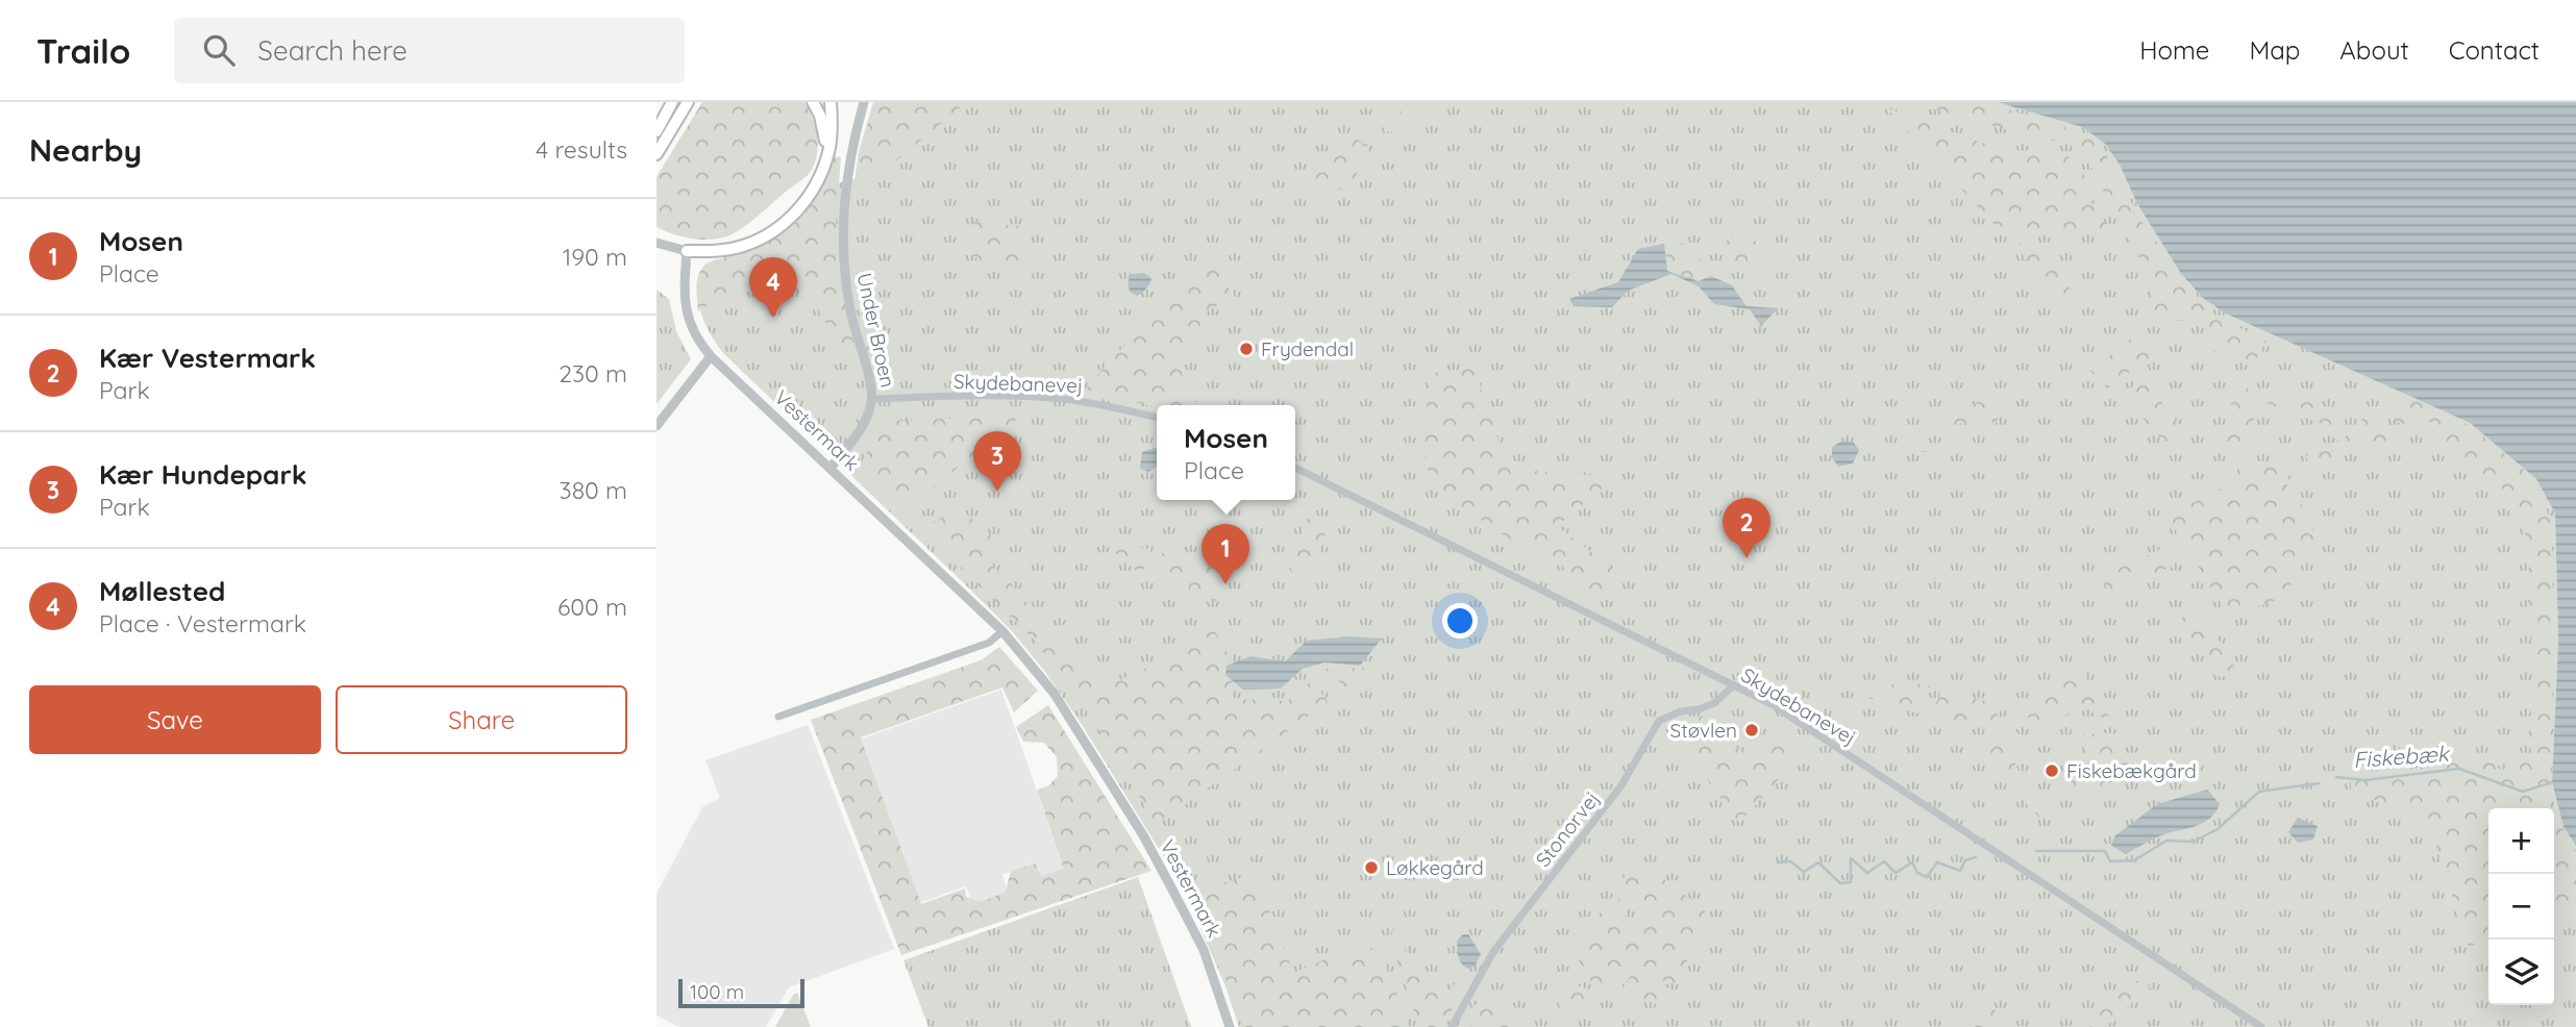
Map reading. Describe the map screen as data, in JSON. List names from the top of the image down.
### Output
{
  "streets": {
    "street": [
      "Under Broen",
      "Skydebanevej",
      "Vestermark",
      "Stonorvej"
    ]
  },
  "crossings": [
    ["Under Broen", "Skydebanevej"],
    ["Under Broen", "Vestermark"],
    ["Skydebanevej", "Stonorvej"]
  ],
  "water": ["Fiskebæk"],
  "places": [
    "Frydendal",
    "Støvlen",
    "Fiskebækgård",
    "Løkkegård"
  ],
  "scale_bar": "100 m",
  "page": {
    "header": "Trailo",
    "search": "Search here",
    "nav": [
      "Home",
      "Map",
      "About",
      "Contact"
    ],
    "heading": ["Nearby", "4 results"],
    "list": [
      {
        "mark": "1",
        "name": "Mosen",
        "note": "Place",
        "value": "190 m"
      },
      {
        "mark": "2",
        "name": "Kær Vestermark",
        "note": "Park",
        "value": "230 m"
      },
      {
        "mark": "3",
        "name": "Kær Hundepark",
        "note": "Park",
        "value": "380 m"
      },
      {
        "mark": "4",
        "name": "Møllested",
        "note": "Place · Vestermark",
        "value": "600 m"
      }
    ],
    "pins": [
      "4",
      "3",
      "2",
      "1"
    ],
    "popup": ["Mosen", "Place"],
    "buttons": ["Save", "Share"],
    "map_buttons": ["+", "−"],
    "scale": "100 m"
  }
}
